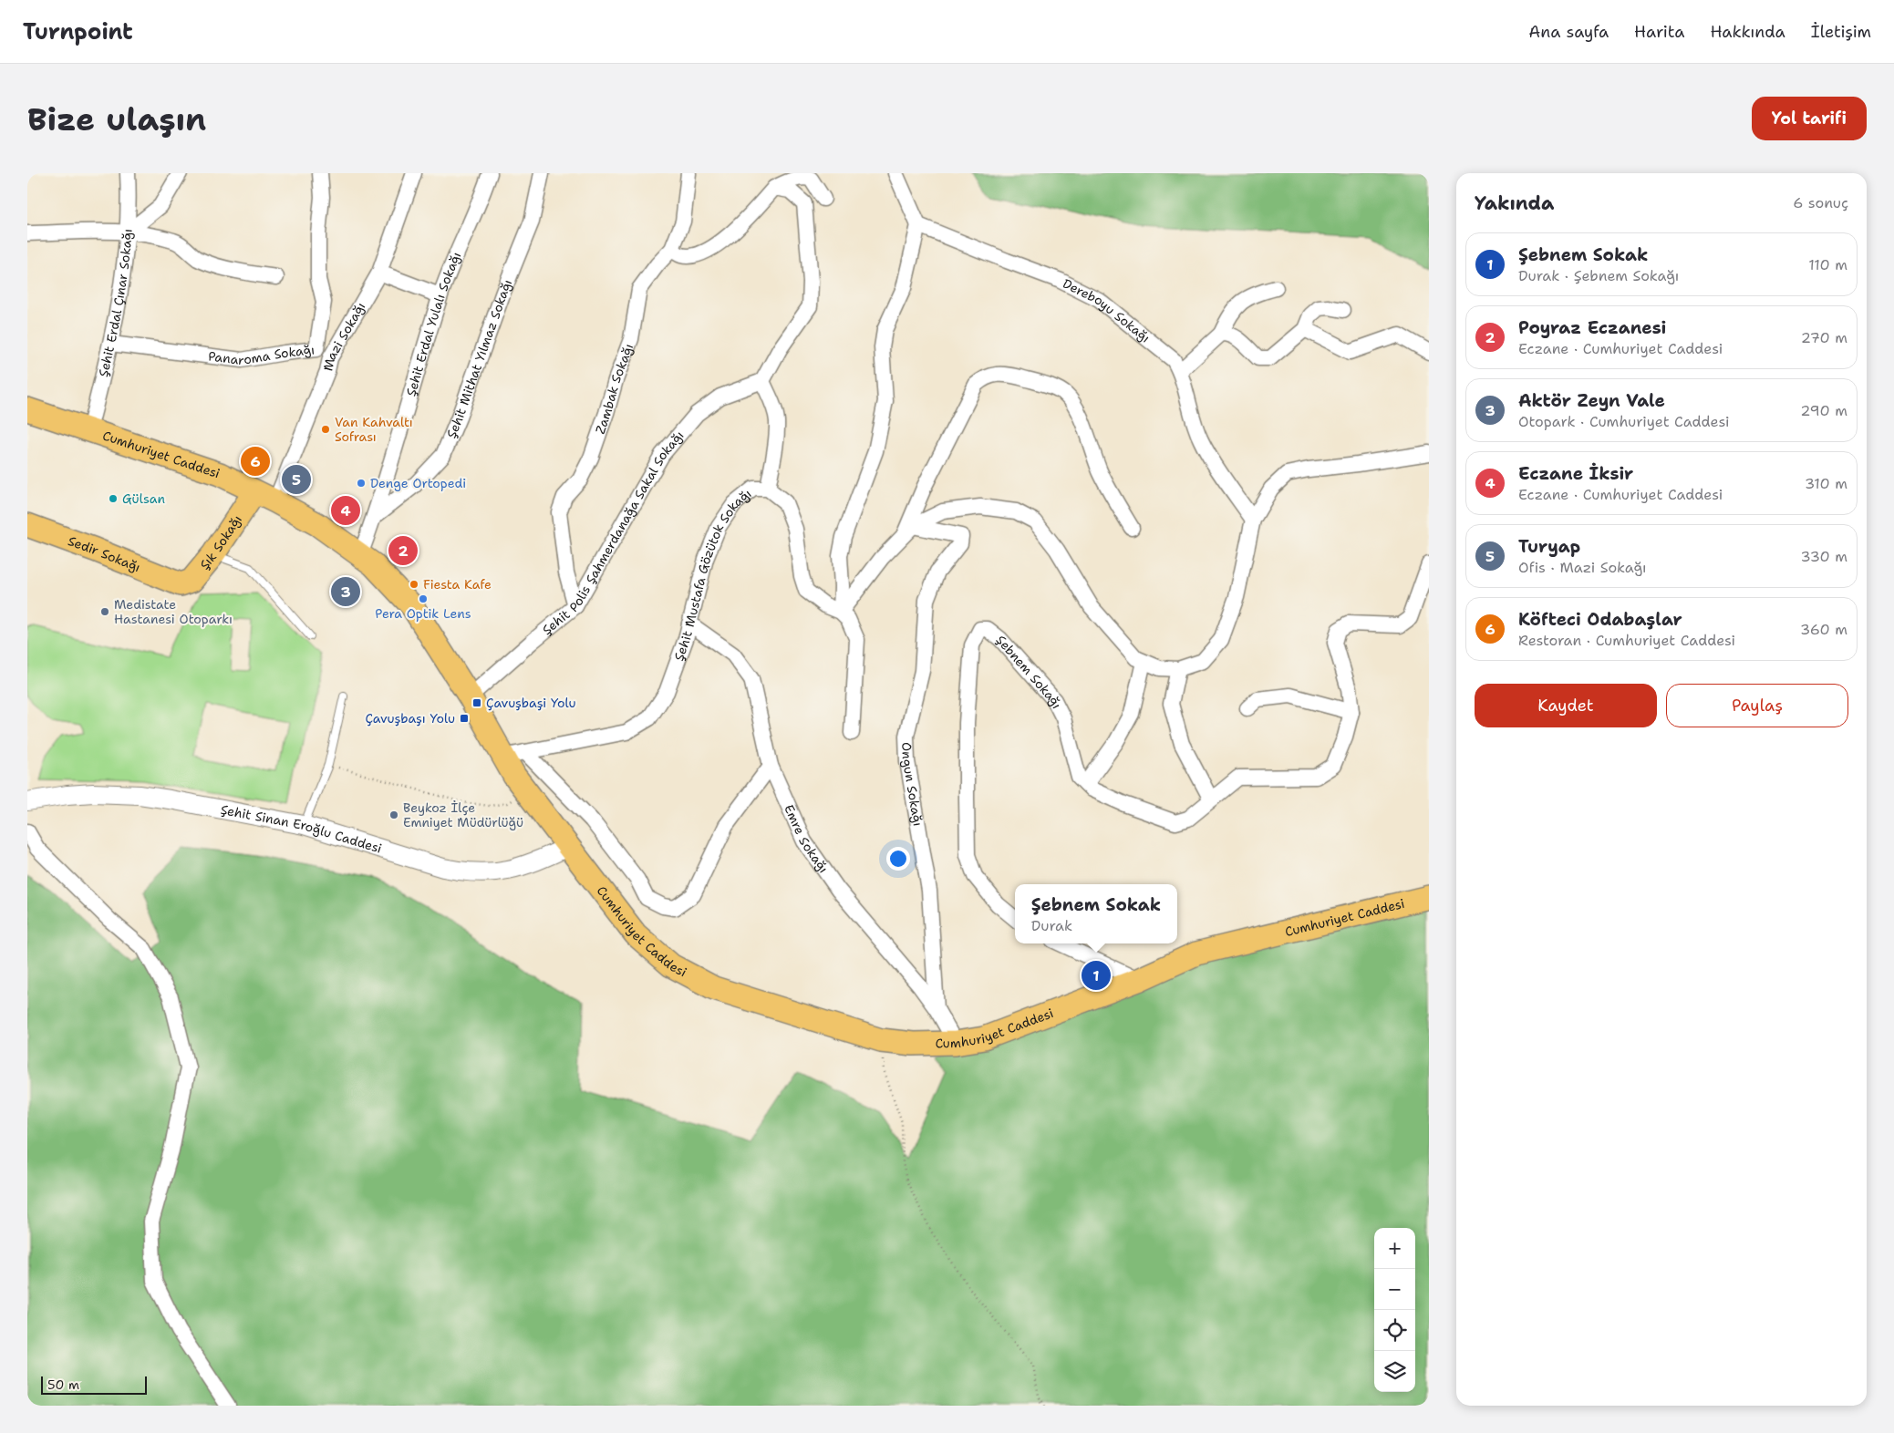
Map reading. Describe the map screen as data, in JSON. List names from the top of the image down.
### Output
{
  "streets": {
    "main road": ["Cumhuriyet Caddesi", "Şık Sokağı", "Sedir Sokağı"],
    "street": [
      "Şehit Erdal Çınar Sokağı",
      "Dereboyu Sokağı",
      "Şehit Erdal Yulalı Sokağı",
      "Mazi Sokağı",
      "Panaroma Sokağı",
      "Şehit Mithat Yılmaz Sokağı",
      "Zambak Sokağı",
      "Şehit Polis Şahmerdanağa Sakal Sokağı",
      "Şehit Mustafa Gözütok Sokağı",
      "Şebnem Sokağı",
      "Ongun Sokağı",
      "Şehit Sinan Eroğlu Caddesi",
      "Emre Sokağı"
    ]
  },
  "crossings": [
    ["Şehit Erdal Çınar Sokağı", "Panaroma Sokağı"],
    ["Şehit Erdal Çınar Sokağı", "Cumhuriyet Caddesi"],
    ["Şehit Erdal Yulalı Sokağı", "Şehit Mithat Yılmaz Sokağı"],
    ["Şehit Erdal Yulalı Sokağı", "Cumhuriyet Caddesi"],
    ["Mazi Sokağı", "Cumhuriyet Caddesi"],
    ["Zambak Sokağı", "Şehit Polis Şahmerdanağa Sakal Sokağı"],
    ["Cumhuriyet Caddesi", "Şehit Polis Şahmerdanağa Sakal Sokağı"],
    ["Cumhuriyet Caddesi", "Şık Sokağı"],
    ["Cumhuriyet Caddesi", "Şehit Mustafa Gözütok Sokağı"],
    ["Cumhuriyet Caddesi", "Şehit Sinan Eroğlu Caddesi"],
    ["Cumhuriyet Caddesi", "Emre Sokağı"],
    ["Şık Sokağı", "Sedir Sokağı"],
    ["Şehit Mustafa Gözütok Sokağı", "Emre Sokağı"],
    ["Ongun Sokağı", "Emre Sokağı"]
  ],
  "places": {
    "other": [
      "Van Kahvaltı Sofrası",
      "Denge Ortopedi",
      "Gülsan",
      "Fiesta Kafe",
      "Pera Optik Lens",
      "Medistate Hastanesi Otoparkı",
      "Beykoz İlçe Emniyet Müdürlüğü"
    ],
    "transit": ["Çavuşbaşi Yolu", "Çavuşbaşı Yolu"]
  },
  "scale_bar": "50 m",
  "page": {
    "header": "Turnpoint",
    "nav": [
      "Ana sayfa",
      "Harita",
      "Hakkında",
      "İletişim"
    ],
    "buttons": [
      "Yol tarifi",
      ["Kaydet", "Paylaş"]
    ],
    "title": "Bize ulaşın",
    "heading": ["Yakında", "6 sonuç"],
    "list": [
      {
        "mark": "1",
        "name": "Şebnem Sokak",
        "note": "Durak · Şebnem Sokağı",
        "value": "110 m"
      },
      {
        "mark": "2",
        "name": "Poyraz Eczanesi",
        "note": "Eczane · Cumhuriyet Caddesi",
        "value": "270 m"
      },
      {
        "mark": "3",
        "name": "Aktör Zeyn Vale",
        "note": "Otopark · Cumhuriyet Caddesi",
        "value": "290 m"
      },
      {
        "mark": "4",
        "name": "Eczane İksir",
        "note": "Eczane · Cumhuriyet Caddesi",
        "value": "310 m"
      },
      {
        "mark": "5",
        "name": "Turyap",
        "note": "Ofis · Mazi Sokağı",
        "value": "330 m"
      },
      {
        "mark": "6",
        "name": "Köfteci Odabaşlar",
        "note": "Restoran · Cumhuriyet Caddesi",
        "value": "360 m"
      }
    ],
    "pins": [
      "6",
      "5",
      "4",
      "2",
      "3",
      "1"
    ],
    "popup": ["Şebnem Sokak", "Durak"],
    "map_buttons": ["+", "−"],
    "scale": "50 m"
  }
}
